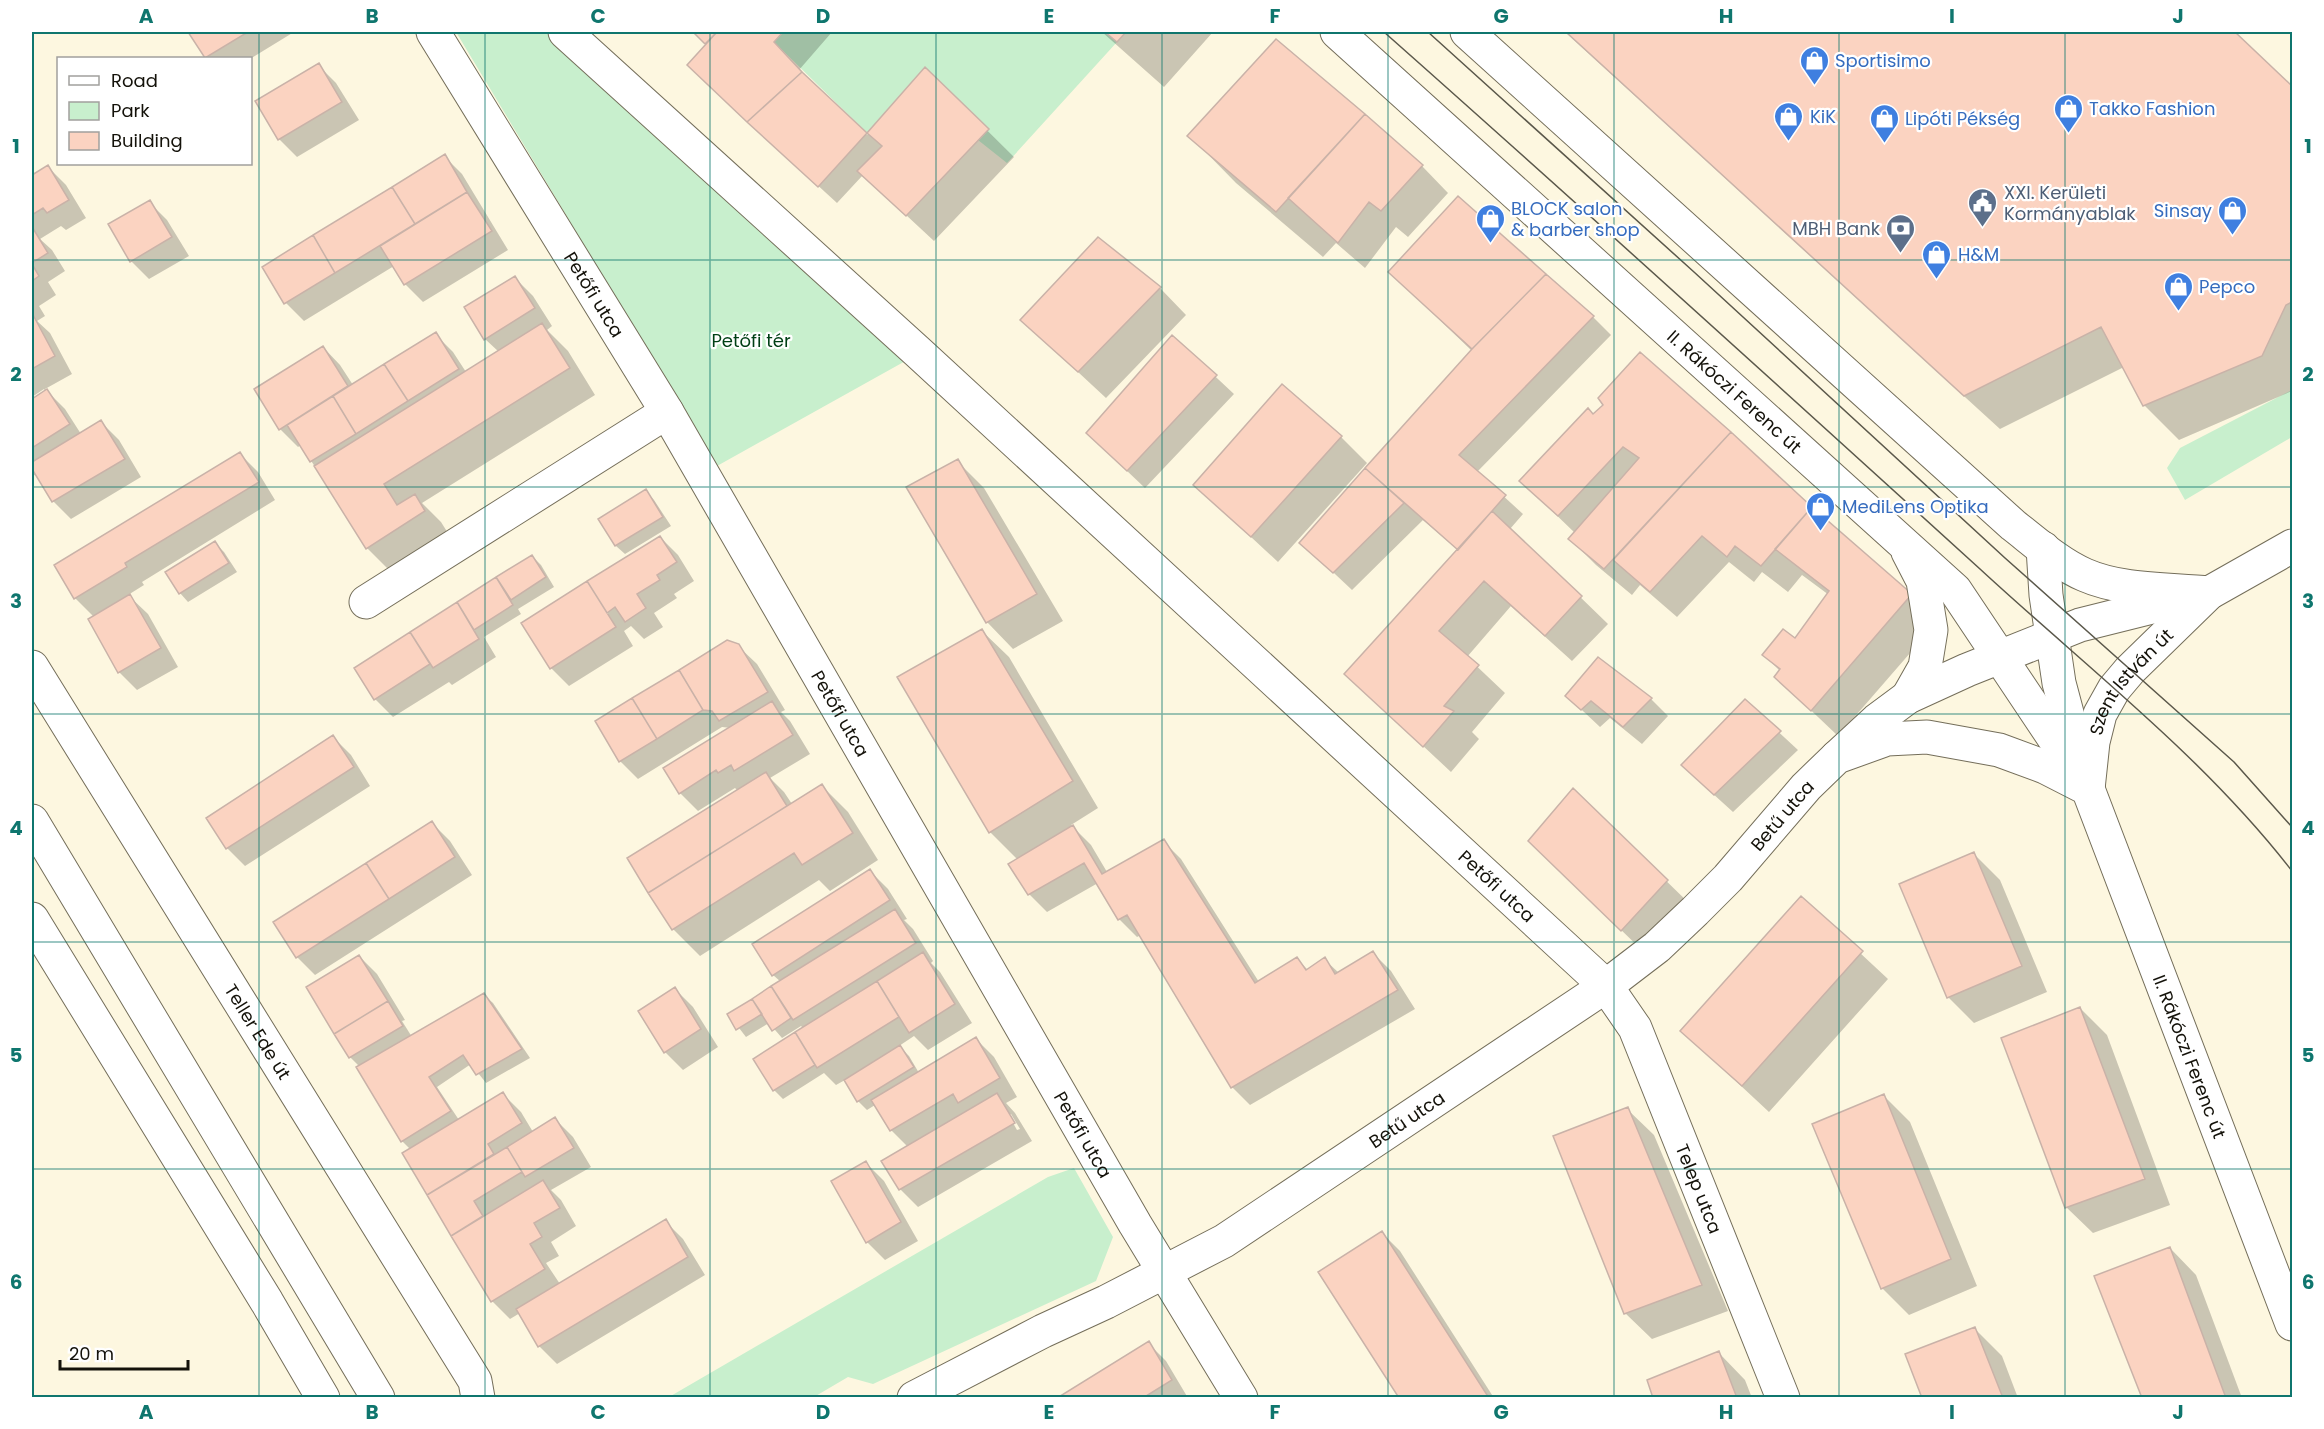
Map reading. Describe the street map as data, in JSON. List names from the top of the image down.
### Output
{
  "streets": {
    "street": [
      "Petőfi utca",
      "II. Rákóczi Ferenc út",
      "Szent István út",
      "Betű utca",
      "Teller Ede út",
      "Telep utca"
    ]
  },
  "crossings": [
    ["Petőfi utca", "Betű utca"],
    ["Petőfi utca", "Telep utca"],
    ["II. Rákóczi Ferenc út", "Szent István út"],
    ["II. Rákóczi Ferenc út", "Betű utca"],
    ["Szent István út", "Betű utca"],
    ["Betű utca", "Telep utca"]
  ],
  "parks": ["Petőfi tér"],
  "places": {
    "shop": [
      "Sportisimo",
      "Takko Fashion",
      "KiK",
      "Lipóti Pékség",
      "Sinsay",
      "BLOCK salon & barber shop",
      "H&M",
      "Pepco",
      "MediLens Optika"
    ],
    "public building": ["XXI. Kerületi Kormányablak"],
    "bank": ["MBH Bank"]
  },
  "legend": ["Road", "Park", "Building"],
  "scale_bar": "20 m",
  "grid": {
    "columns": [
      "A",
      "B",
      "C",
      "D",
      "E",
      "F",
      "G",
      "H",
      "I",
      "J"
    ],
    "rows": [
      "1",
      "2",
      "3",
      "4",
      "5",
      "6"
    ]
  }
}
